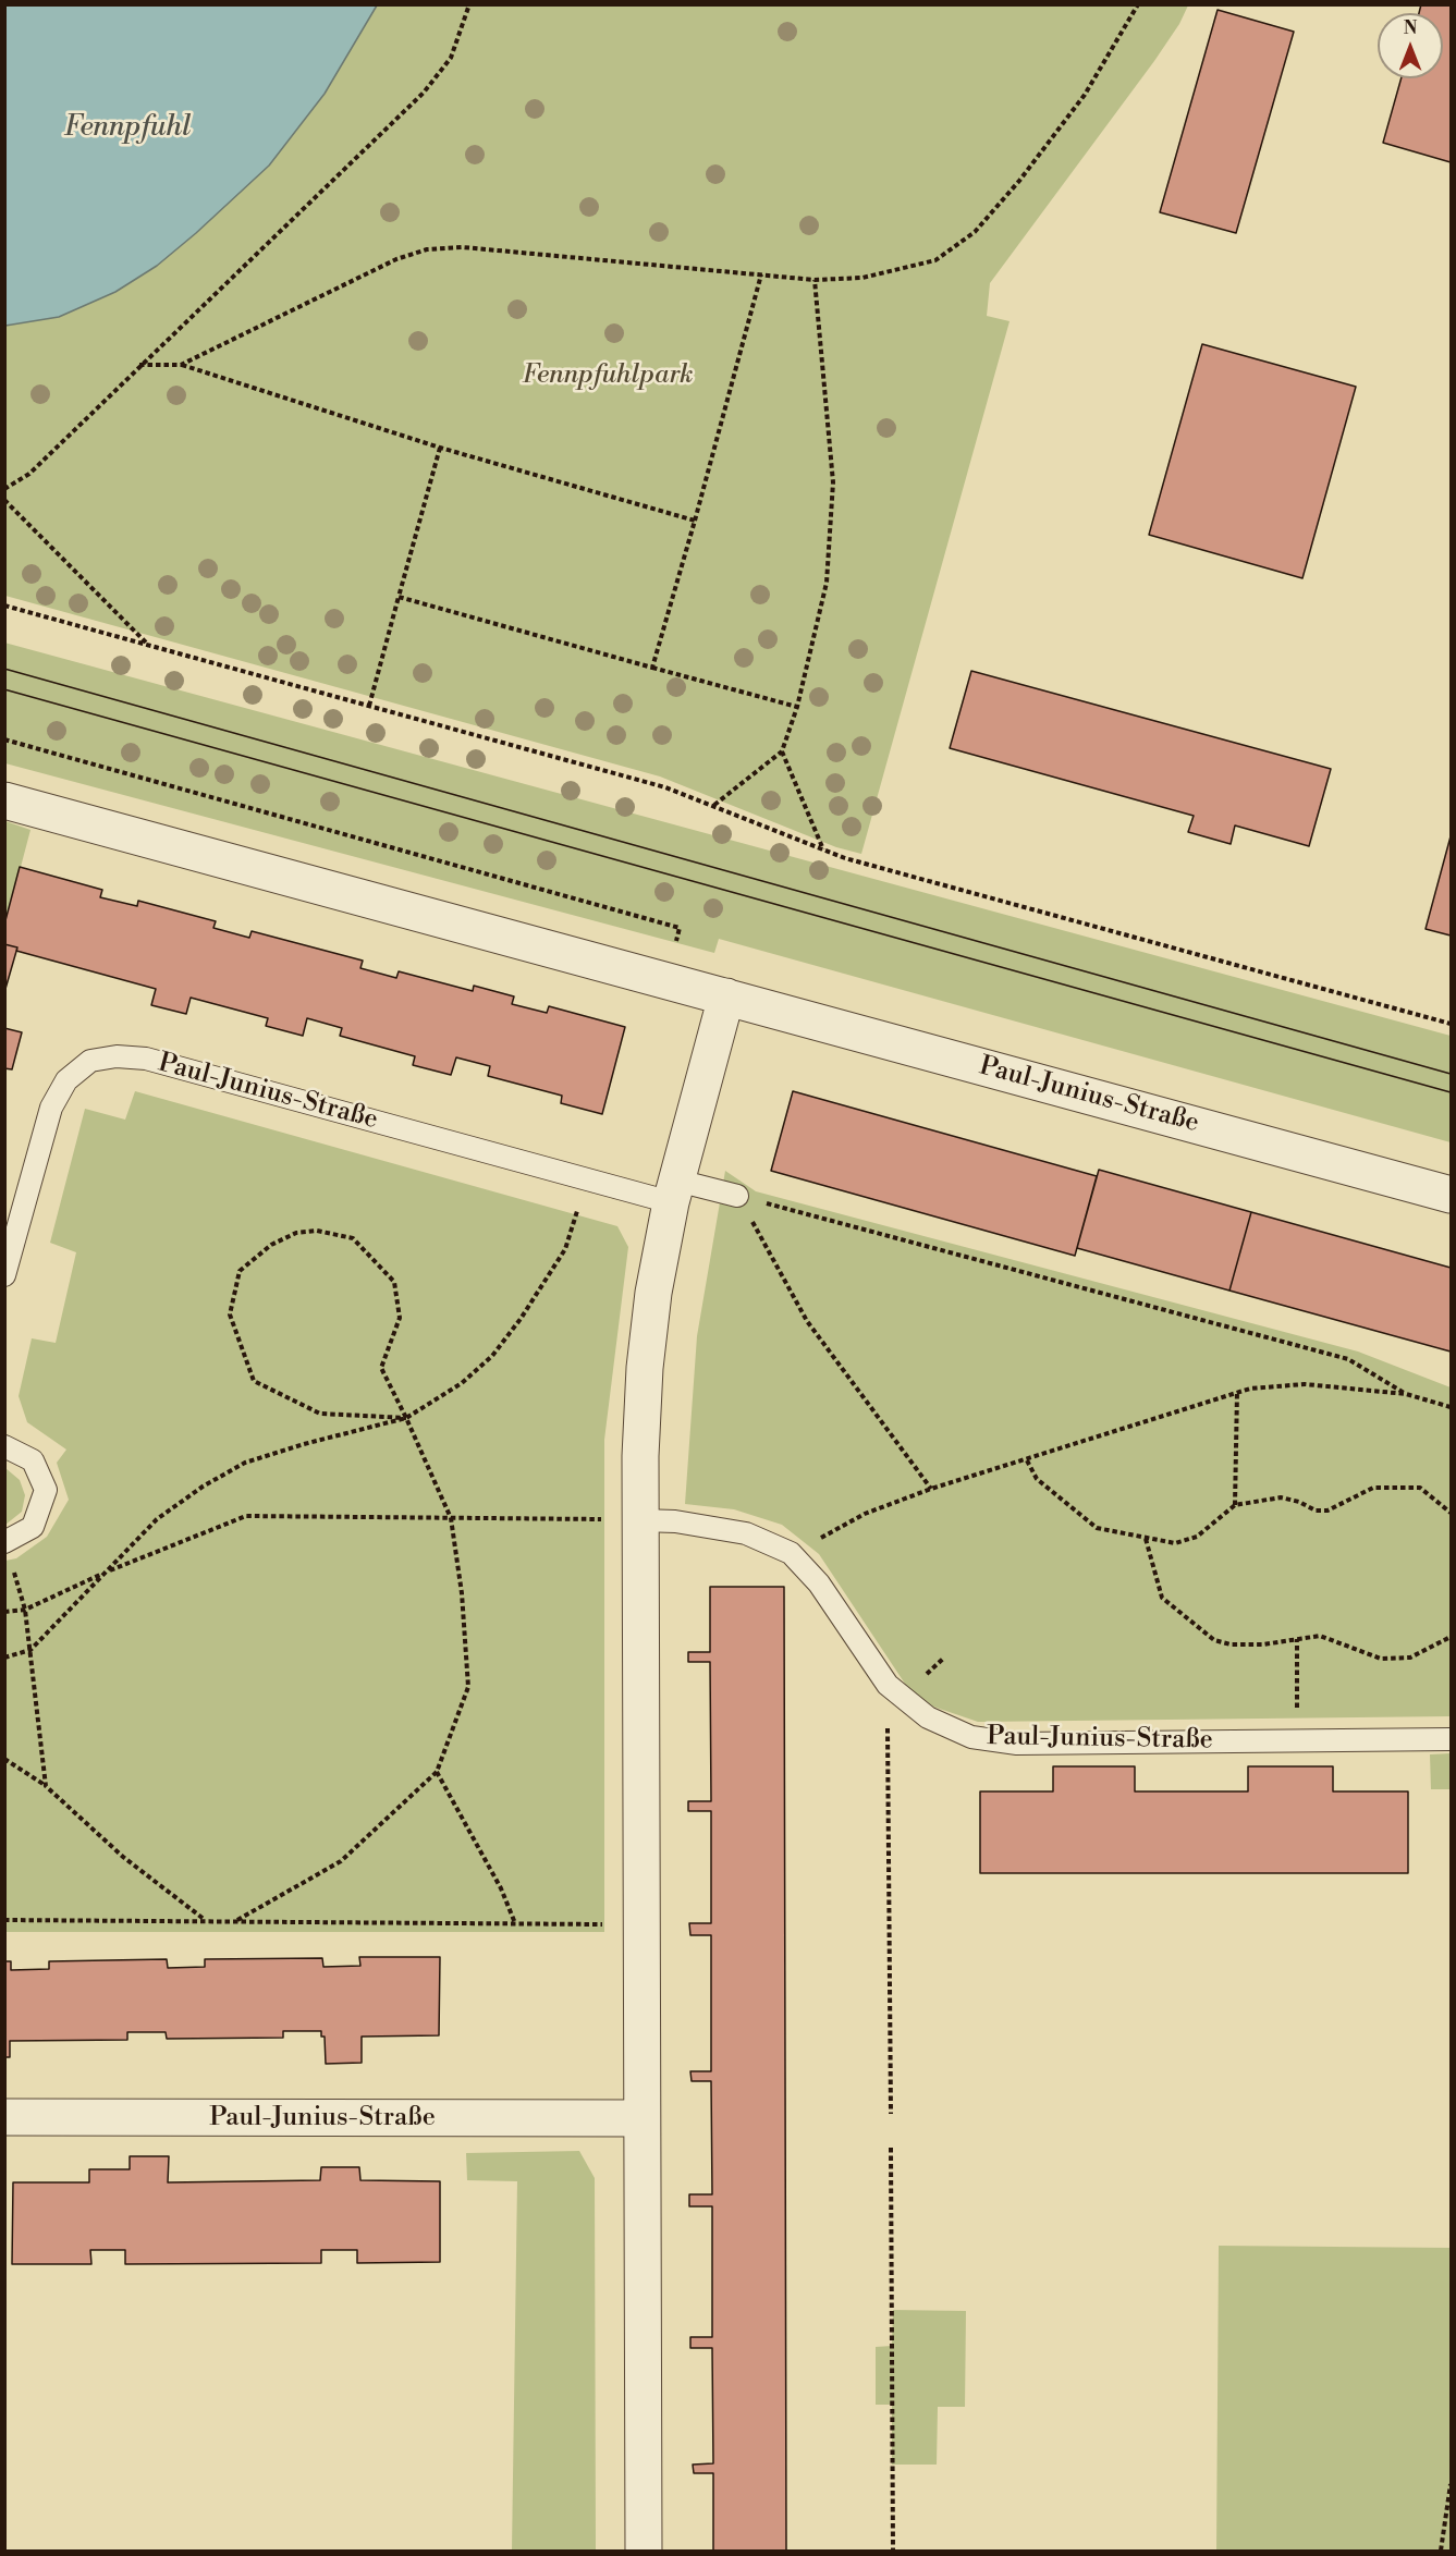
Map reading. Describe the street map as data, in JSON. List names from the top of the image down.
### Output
{
  "streets": {
    "street": ["Paul-Junius-Straße"]
  },
  "water": ["Fennpfuhl"],
  "parks": ["Fennpfuhlpark"],
  "north": "top"
}
